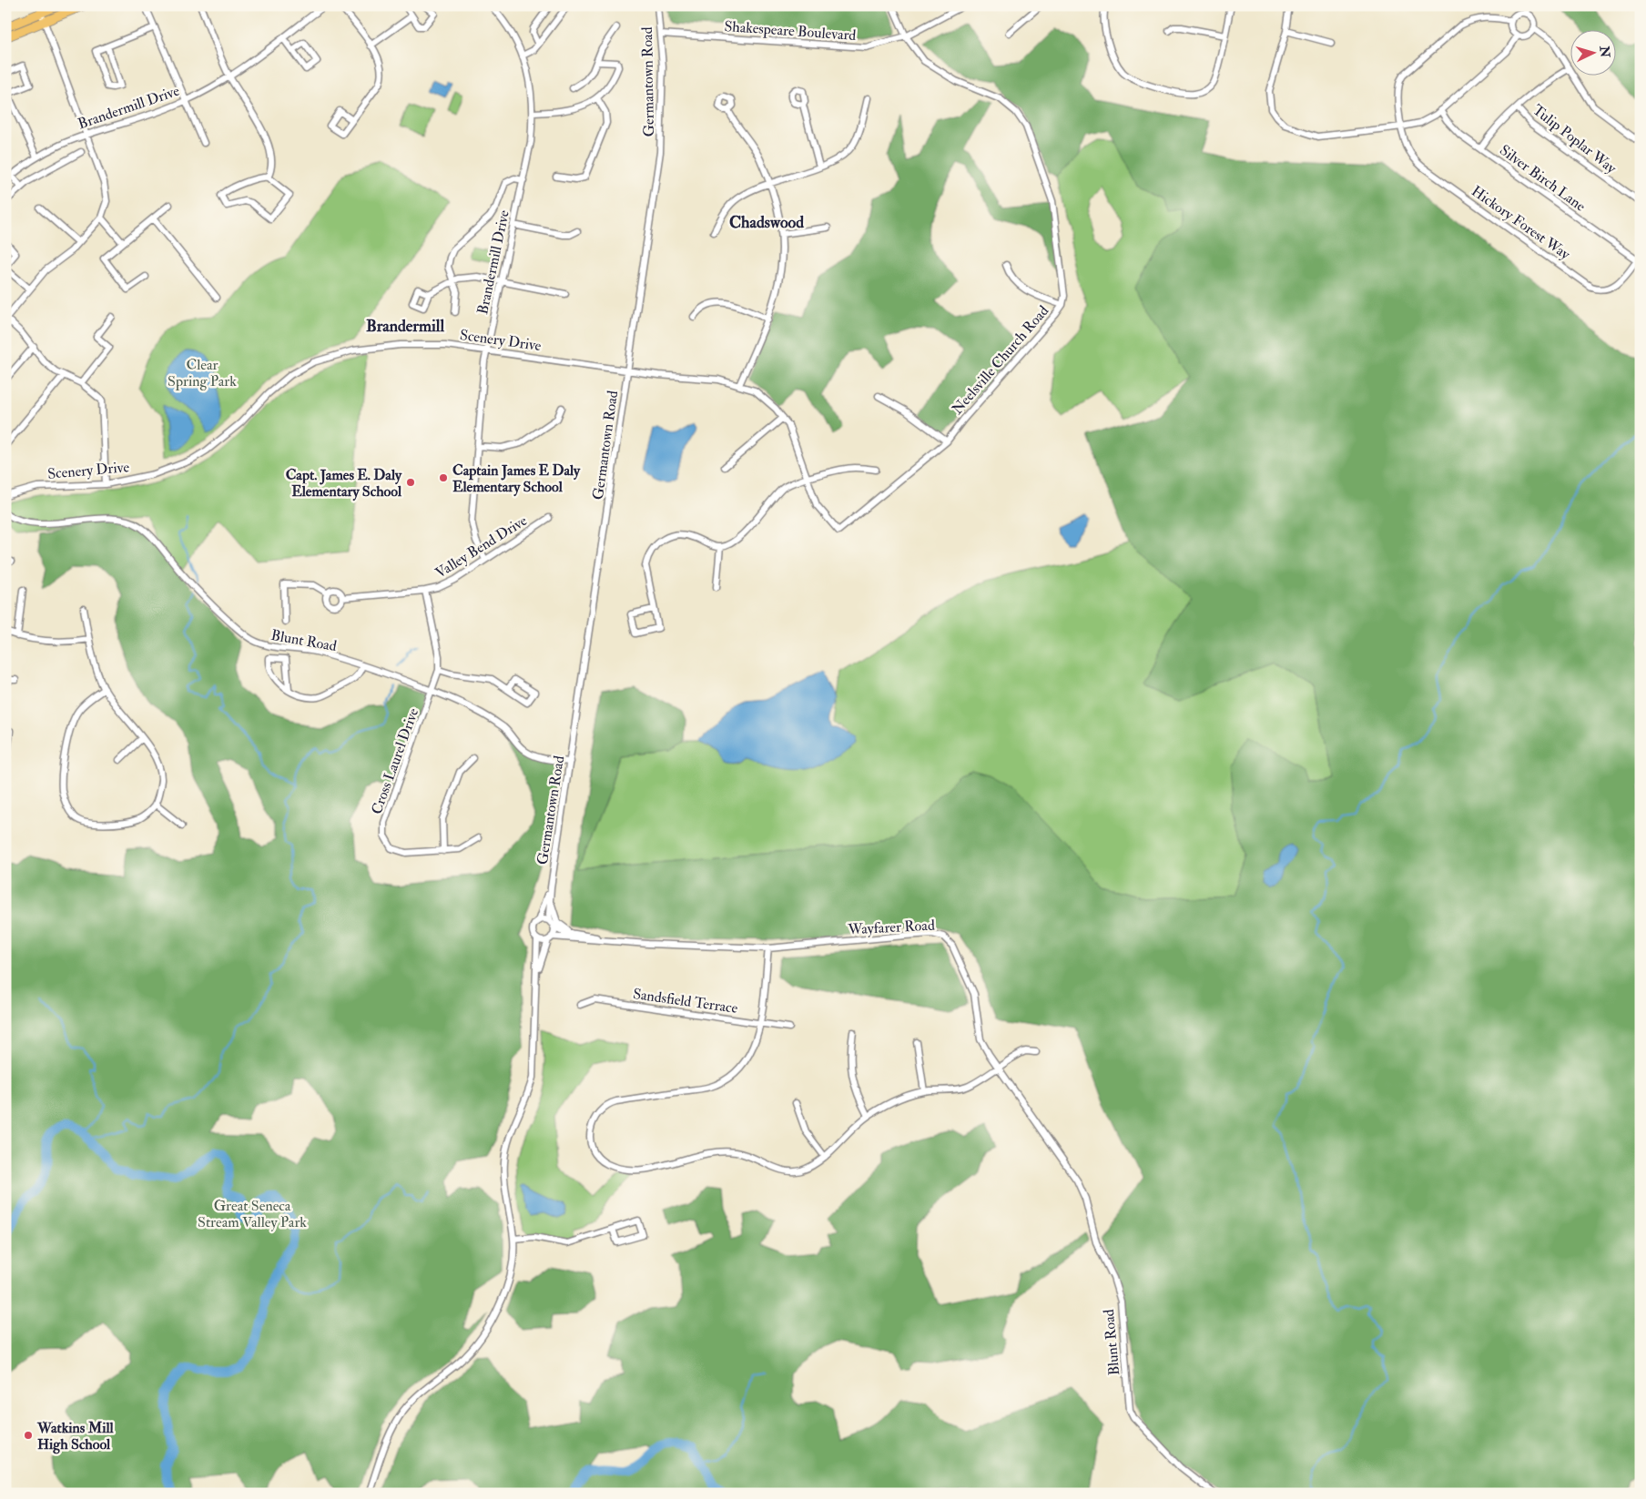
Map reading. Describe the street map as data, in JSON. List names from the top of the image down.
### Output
{
  "streets": {
    "street": [
      "Shakespeare Boulevard",
      "Germantown Road",
      "Brandermill Drive",
      "Tulip Poplar Way",
      "Silver Birch Lane",
      "Hickory Forest Way",
      "Scenery Drive",
      "Neelsville Church Road",
      "Valley Bend Drive",
      "Blunt Road",
      "Cross Laurel Drive",
      "Wayfarer Road",
      "Sandsfield Terrace"
    ]
  },
  "crossings": [
    ["Shakespeare Boulevard", "Germantown Road"],
    ["Shakespeare Boulevard", "Neelsville Church Road"],
    ["Germantown Road", "Scenery Drive"],
    ["Germantown Road", "Blunt Road"],
    ["Germantown Road", "Wayfarer Road"],
    ["Brandermill Drive", "Scenery Drive"],
    ["Brandermill Drive", "Valley Bend Drive"],
    ["Silver Birch Lane", "Hickory Forest Way"],
    ["Scenery Drive", "Neelsville Church Road"],
    ["Valley Bend Drive", "Cross Laurel Drive"],
    ["Blunt Road", "Cross Laurel Drive"],
    ["Blunt Road", "Wayfarer Road"]
  ],
  "districts": ["Chadswood", "Brandermill"],
  "parks": ["Clear Spring Park", "Great Seneca Stream Valley Park"],
  "places": ["Captain James E Daly Elementary School", "Capt. James E. Daly Elementary School", "Watkins Mill High School"],
  "north": "right"
}
